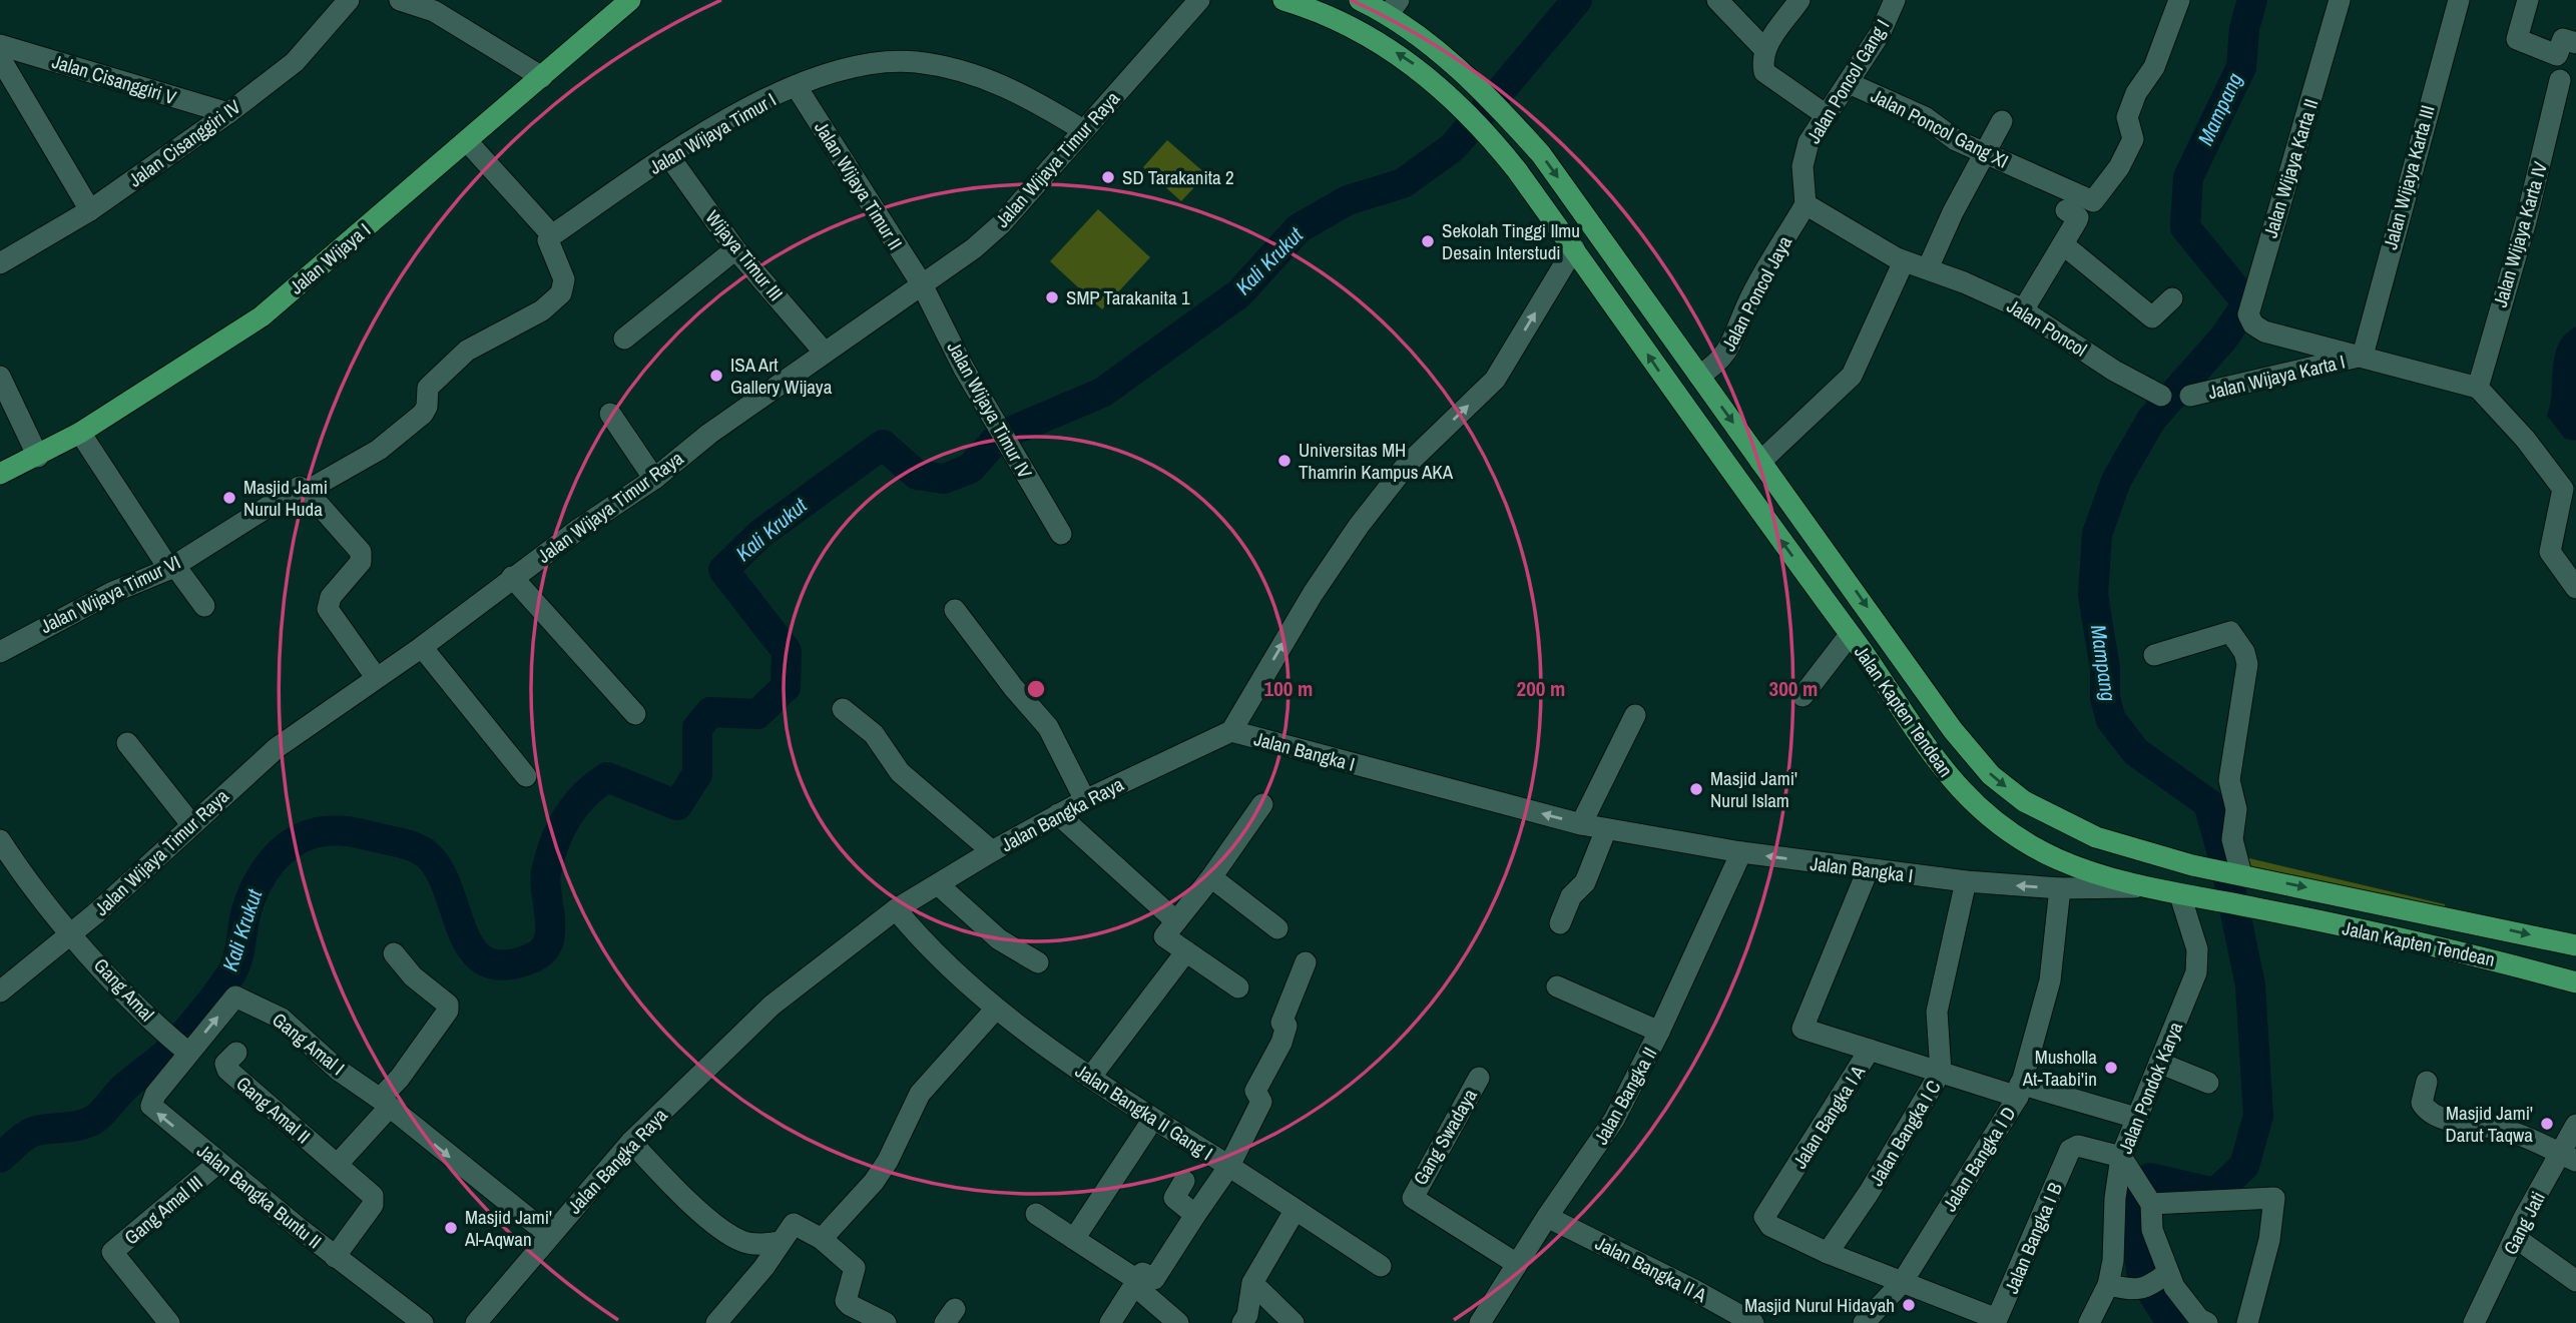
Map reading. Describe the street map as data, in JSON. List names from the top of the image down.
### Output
{
  "streets": {
    "main road": ["Jalan Wijaya I", "Jalan Kapten Tendean"],
    "street": [
      "Jalan Cisanggiri V",
      "Jalan Poncol Gang I",
      "Jalan Poncol Gang XI",
      "Jalan Wijaya Timur I",
      "Jalan Cisanggiri IV",
      "Jalan Wijaya Timur Raya",
      "Jalan Wijaya Karta II",
      "Jalan Wijaya Karta III",
      "Jalan Wijaya Timur II",
      "Jalan Wijaya Karta IV",
      "Wijaya Timur III",
      "Jalan Poncol Jaya",
      "Jalan Poncol",
      "Jalan Wijaya Karta I",
      "Jalan Wijaya Timur IV",
      "Jalan Wijaya Timur VI",
      "Jalan Bangka I",
      "Jalan Bangka Raya",
      "Gang Amal",
      "Gang Amal I",
      "Jalan Pondok Karya",
      "Jalan Bangka II",
      "Gang Amal II",
      "Jalan Bangka II Gang I",
      "Jalan Bangka I A",
      "Jalan Bangka I C",
      "Gang Swadaya",
      "Jalan Bangka I D",
      "Jalan Bangka Buntu II",
      "Gang Amal III",
      "Gang Jati",
      "Jalan Bangka I B",
      "Jalan Bangka II A"
    ]
  },
  "crossings": [
    ["Jalan Cisanggiri V", "Jalan Cisanggiri IV"],
    ["Jalan Poncol Gang I", "Jalan Poncol Gang XI"],
    ["Jalan Poncol Gang I", "Jalan Poncol Jaya"],
    ["Jalan Poncol Gang I", "Jalan Poncol"],
    ["Jalan Wijaya Timur I", "Jalan Wijaya Timur Raya"],
    ["Jalan Wijaya Timur I", "Jalan Wijaya Timur II"],
    ["Jalan Wijaya Timur I", "Wijaya Timur III"],
    ["Jalan Wijaya Timur I", "Jalan Wijaya Timur VI"],
    ["Jalan Wijaya Timur Raya", "Jalan Wijaya Timur II"],
    ["Jalan Wijaya Timur Raya", "Wijaya Timur III"],
    ["Jalan Wijaya Timur Raya", "Jalan Wijaya Timur IV"],
    ["Jalan Wijaya Timur Raya", "Gang Amal"],
    ["Jalan Wijaya Karta II", "Jalan Wijaya Karta I"],
    ["Jalan Wijaya Karta III", "Jalan Wijaya Karta I"],
    ["Jalan Wijaya Timur II", "Jalan Wijaya Timur IV"],
    ["Jalan Wijaya Karta IV", "Jalan Wijaya Karta I"],
    ["Jalan Poncol Jaya", "Jalan Poncol"],
    ["Jalan Poncol Jaya", "Jalan Kapten Tendean"],
    ["Jalan Kapten Tendean", "Jalan Bangka I"],
    ["Jalan Kapten Tendean", "Jalan Pondok Karya"],
    ["Jalan Bangka I", "Jalan Bangka Raya"],
    ["Jalan Bangka I", "Jalan Bangka II"],
    ["Jalan Bangka I", "Jalan Bangka I A"],
    ["Jalan Bangka I", "Jalan Bangka I C"],
    ["Jalan Bangka I", "Jalan Bangka I D"],
    ["Jalan Bangka Raya", "Gang Amal I"],
    ["Jalan Bangka Raya", "Jalan Bangka II Gang I"],
    ["Gang Amal", "Gang Amal I"],
    ["Gang Amal", "Jalan Bangka Buntu II"],
    ["Gang Amal I", "Jalan Bangka Buntu II"],
    ["Jalan Pondok Karya", "Jalan Bangka I B"],
    ["Jalan Bangka II", "Gang Swadaya"],
    ["Jalan Bangka II", "Jalan Bangka II A"],
    ["Gang Amal II", "Jalan Bangka Buntu II"],
    ["Jalan Bangka I A", "Jalan Bangka I C"],
    ["Jalan Bangka I D", "Jalan Bangka I B"],
    ["Jalan Bangka Buntu II", "Gang Amal III"]
  ],
  "one_way": ["Jalan Bangka I", "Gang Amal I"],
  "water": ["Mampang", "Kali Krukut"],
  "places": [
    "SD Tarakanita 2",
    "Sekolah Tinggi Ilmu Desain Interstudi",
    "SMP Tarakanita 1",
    "ISA Art Gallery Wijaya",
    "Universitas MH Thamrin Kampus AKA",
    "Masjid Jami Nurul Huda",
    "Masjid Jami' Nurul Islam",
    "Musholla At-Taabi'in",
    "Masjid Jami' Darut Taqwa",
    "Masjid Jami' Al-Aqwan",
    "Masjid Nurul Hidayah"
  ],
  "rings": ["100 m", "200 m", "300 m"]
}
